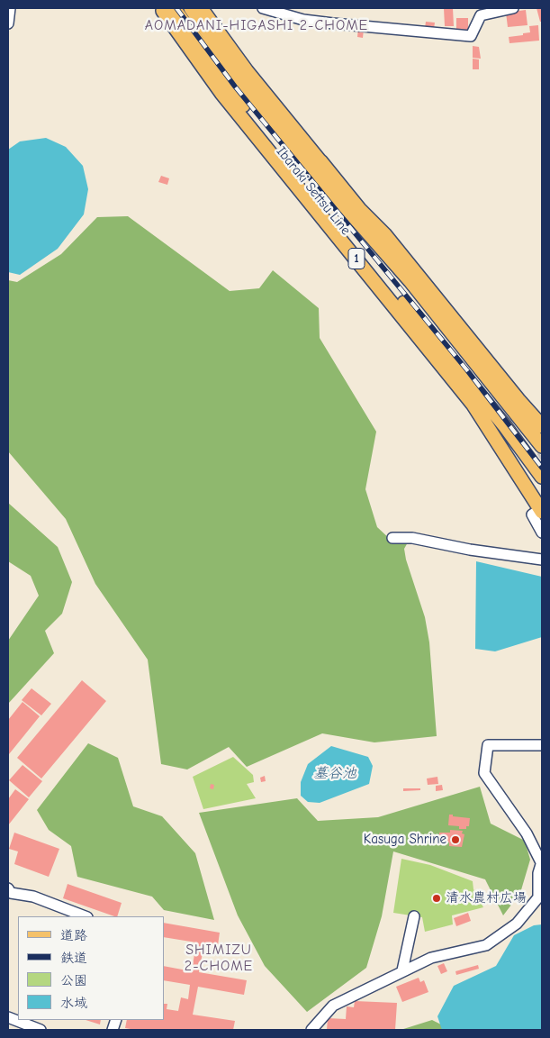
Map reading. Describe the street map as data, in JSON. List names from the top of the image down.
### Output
{
  "streets": {
    "main road": ["Ibaraki Settsu Line", "1"]
  },
  "crossings": [
    ["Ibaraki Settsu Line", "1"]
  ],
  "districts": ["AOMADANI-HIGASHI 2-CHOME", "SHIMIZU 2-CHOME"],
  "water": ["墓谷池"],
  "places": ["Kasuga Shrine", "清水農村広場"],
  "legend": [
    "道路",
    "鉄道",
    "公園",
    "水域"
  ]
}
